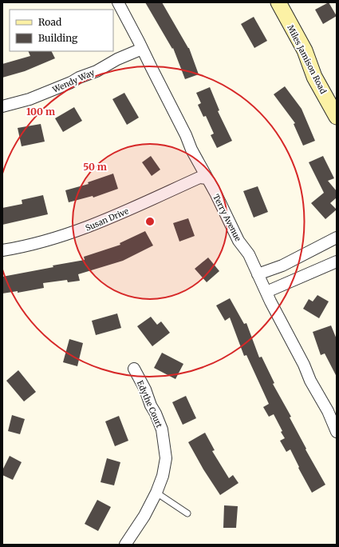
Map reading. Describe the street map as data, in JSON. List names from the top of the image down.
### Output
{
  "streets": {
    "main road": ["Miles Jamison Road"],
    "street": [
      "Wendy Way",
      "Terry Avenue",
      "Susan Drive",
      "Edythe Court"
    ]
  },
  "crossings": [
    ["Wendy Way", "Terry Avenue"],
    ["Terry Avenue", "Susan Drive"]
  ],
  "legend": ["Road", "Building"],
  "rings": ["100 m", "50 m"]
}
